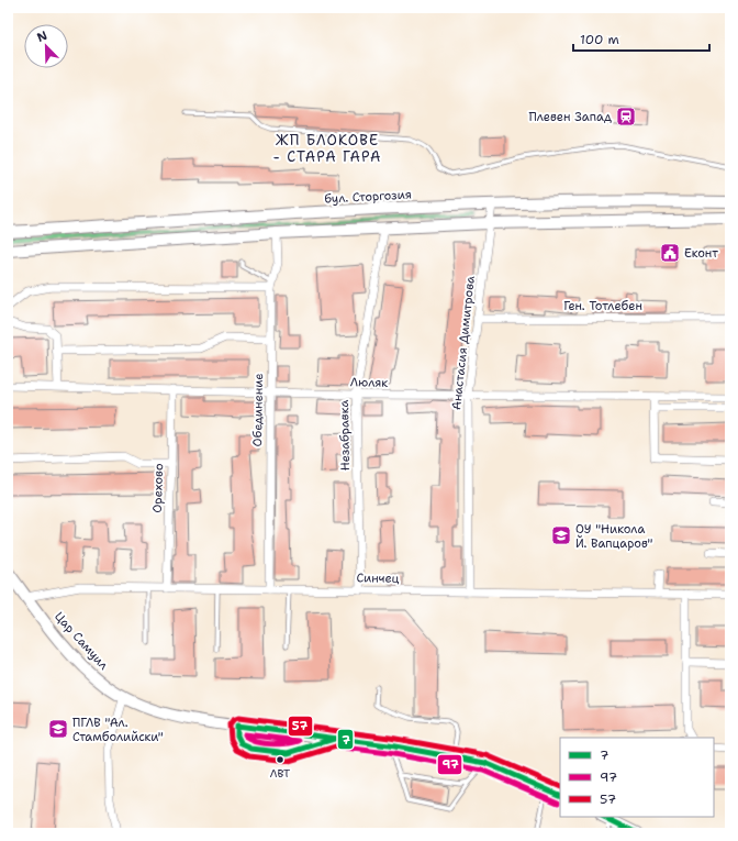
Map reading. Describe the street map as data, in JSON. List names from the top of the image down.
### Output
{
  "streets": {
    "main road": ["бул. Сторгозия", "Цар Самуил"],
    "street": [
      "Ген. Тотлебен",
      "Анастасия Димитрова",
      "Люляк",
      "Обединение",
      "Незабравка",
      "Орехово",
      "Синчец"
    ]
  },
  "crossings": [
    ["бул. Сторгозия", "Анастасия Димитрова"],
    ["Ген. Тотлебен", "Анастасия Димитрова"],
    ["Анастасия Димитрова", "Люляк"],
    ["Анастасия Димитрова", "Синчец"],
    ["Люляк", "Обединение"],
    ["Люляк", "Незабравка"],
    ["Люляк", "Орехово"],
    ["Обединение", "Синчец"],
    ["Незабравка", "Синчец"],
    ["Орехово", "Синчец"],
    ["Синчец", "Цар Самуил"]
  ],
  "districts": ["ЖП БЛОКОВЕ - СТАРА ГАРА"],
  "places": {
    "station": ["Плевен Запад"],
    "public building": ["Еконт"],
    "school or university": ["ОУ \"Никола Й. Вапцаров\"", "ПГЛВ \"Ал. Стамболийски\""],
    "other": ["ЛВТ"]
  },
  "lines": ["transit line 57", "transit line 7", "transit line 97"],
  "legend": ["7", "97", "57"],
  "scale_bar": "100 m",
  "north": "top left"
}
